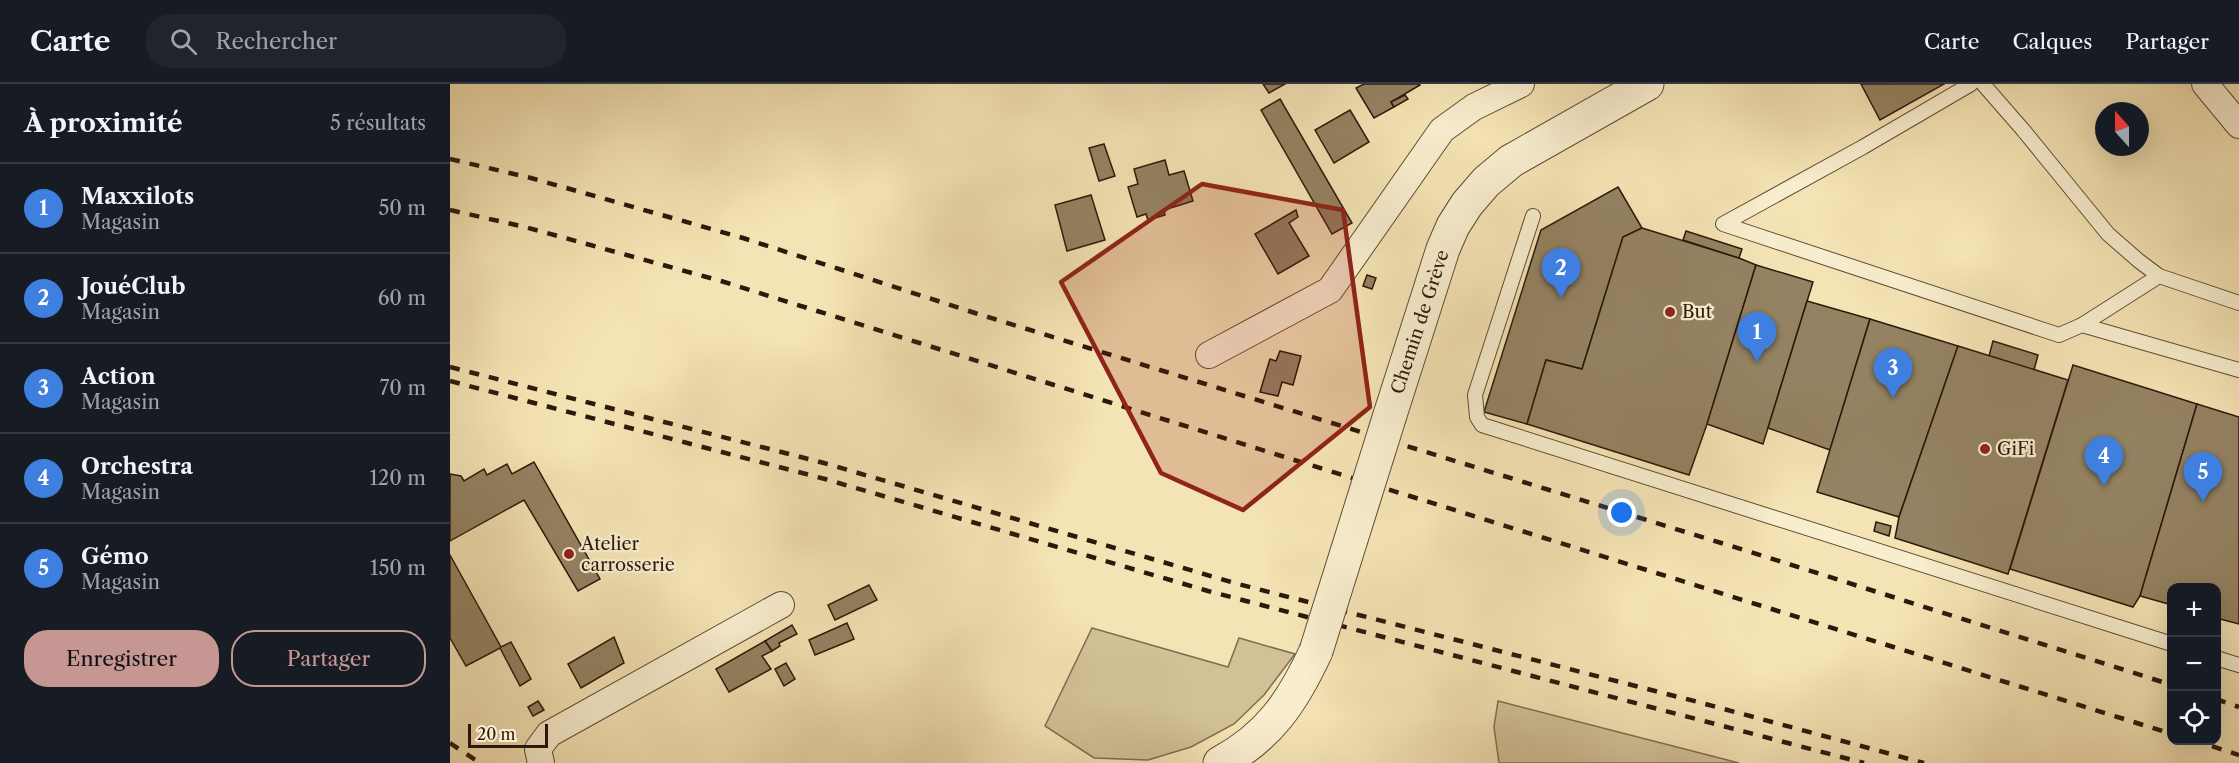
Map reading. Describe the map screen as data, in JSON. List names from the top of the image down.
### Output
{
  "streets": {
    "street": ["Chemin de Grève"]
  },
  "places": ["But", "GiFi", "Atelier carrosserie"],
  "scale_bar": "20 m",
  "north": "top",
  "page": {
    "header": "Carte",
    "search": "Rechercher",
    "nav": ["Carte", "Calques", "Partager"],
    "heading": ["À proximité", "5 résultats"],
    "list": [
      {
        "mark": "1",
        "name": "Maxxilots",
        "note": "Magasin",
        "value": "50 m"
      },
      {
        "mark": "2",
        "name": "JouéClub",
        "note": "Magasin",
        "value": "60 m"
      },
      {
        "mark": "3",
        "name": "Action",
        "note": "Magasin",
        "value": "70 m"
      },
      {
        "mark": "4",
        "name": "Orchestra",
        "note": "Magasin",
        "value": "120 m"
      },
      {
        "mark": "5",
        "name": "Gémo",
        "note": "Magasin",
        "value": "150 m"
      }
    ],
    "pins": [
      "2",
      "1",
      "3",
      "4",
      "5"
    ],
    "map_buttons": ["+", "−"],
    "buttons": ["Enregistrer", "Partager"],
    "scale": "20 m"
  }
}
